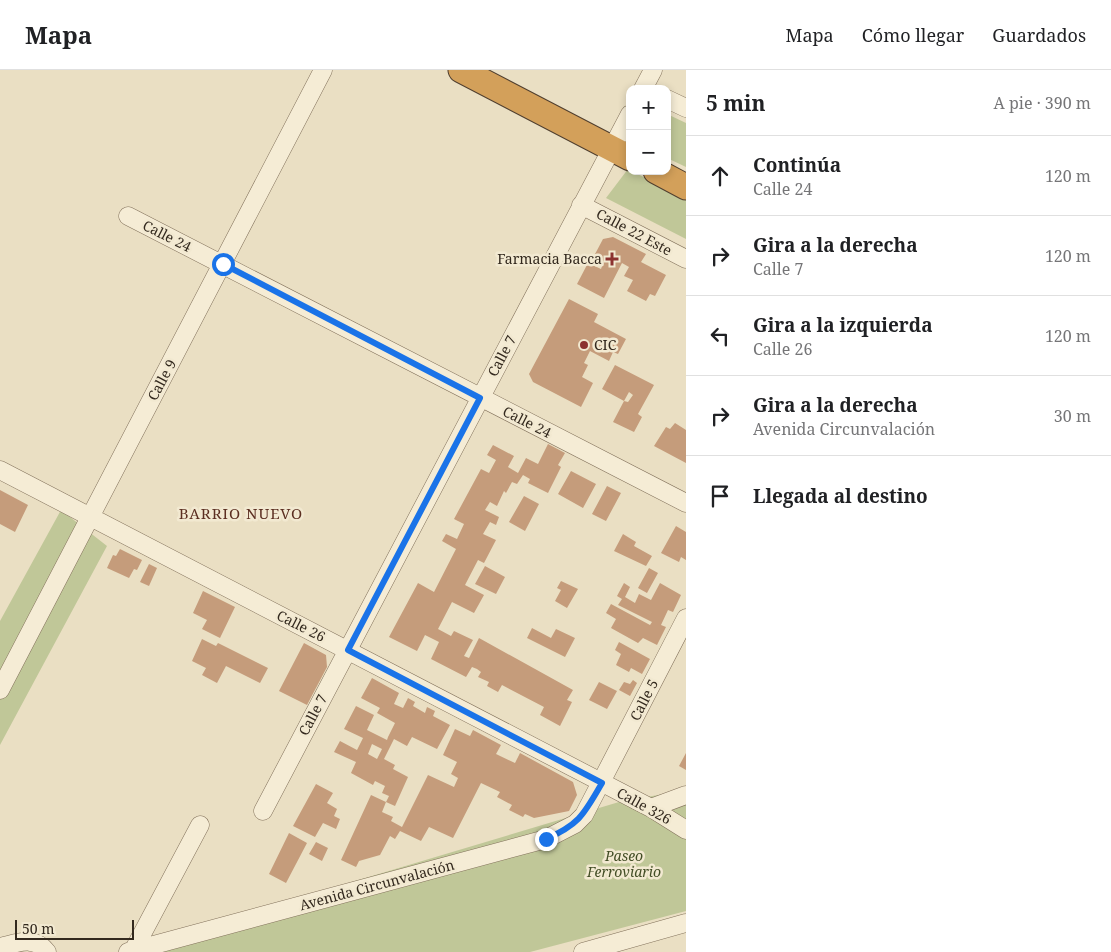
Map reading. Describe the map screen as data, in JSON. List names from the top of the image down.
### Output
{
  "streets": {
    "street": [
      "Calle 22 Este",
      "Calle 24",
      "Calle 7",
      "Calle 9",
      "Calle 26",
      "Calle 5",
      "Calle 326",
      "Avenida Circunvalación"
    ]
  },
  "crossings": [
    ["Calle 22 Este", "Calle 7"],
    ["Calle 24", "Calle 7"],
    ["Calle 24", "Calle 9"],
    ["Calle 7", "Calle 26"],
    ["Calle 9", "Calle 26"],
    ["Calle 26", "Calle 5"],
    ["Calle 26", "Calle 326"],
    ["Calle 26", "Avenida Circunvalación"],
    ["Calle 5", "Calle 326"],
    ["Calle 5", "Avenida Circunvalación"],
    ["Calle 326", "Avenida Circunvalación"]
  ],
  "districts": ["BARRIO NUEVO"],
  "parks": ["Paseo Ferroviario"],
  "places": {
    "health": ["Farmacia Bacca"],
    "other": ["CIC"]
  },
  "scale_bar": "50 m",
  "page": {
    "header": "Mapa",
    "nav": ["Mapa", "Cómo llegar", "Guardados"],
    "heading": ["5 min", "A pie · 390 m"],
    "map_buttons": ["+", "−"],
    "list": [
      ["Continúa", "Calle 24", "120 m"],
      ["Gira a la derecha", "Calle 7", "120 m"],
      ["Gira a la izquierda", "Calle 26", "120 m"],
      ["Gira a la derecha", "Avenida Circunvalación", "30 m"],
      "Llegada al destino"
    ],
    "scale": "50 m"
  }
}
